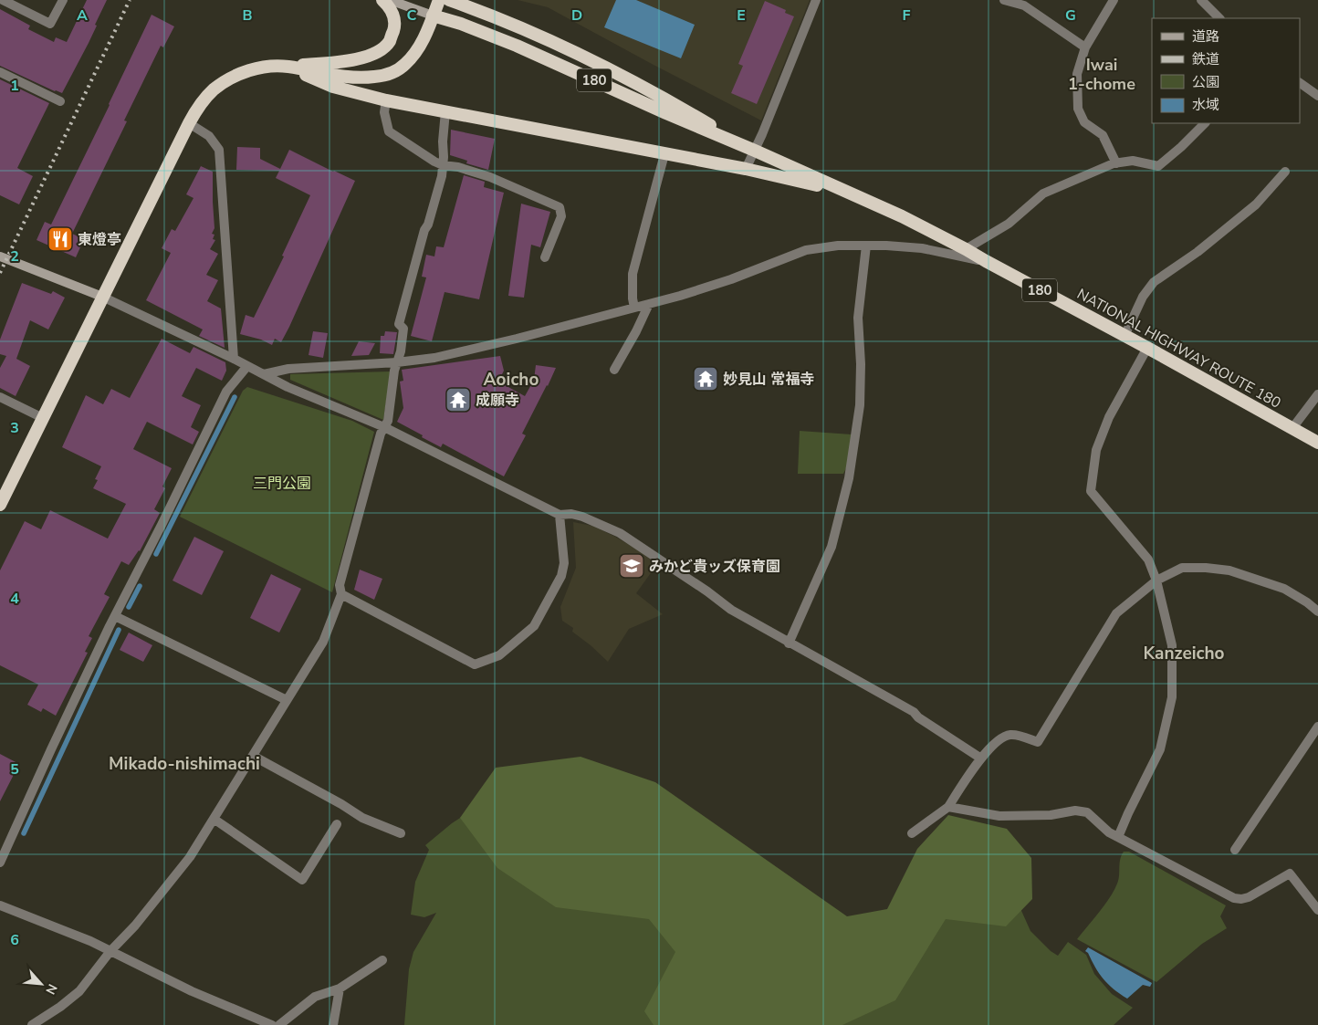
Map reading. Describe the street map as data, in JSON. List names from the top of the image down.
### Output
{
  "streets": {
    "highway": ["180", "NATIONAL HIGHWAY ROUTE 180"]
  },
  "districts": [
    "Iwai 1-chome",
    "Aoicho",
    "Kanzeicho",
    "Mikado-nishimachi"
  ],
  "parks": ["三門公園"],
  "places": {
    "restaurant": ["東燈亭"],
    "temple": ["妙見山 常福寺", "成願寺"],
    "school or university": ["みかど貴ッズ保育園"]
  },
  "legend": [
    "道路",
    "鉄道",
    "公園",
    "水域"
  ],
  "north": "bottom right",
  "grid": {
    "columns": [
      "A",
      "B",
      "C",
      "D",
      "E",
      "F",
      "G"
    ],
    "rows": [
      "1",
      "2",
      "3",
      "4",
      "5",
      "6"
    ]
  }
}
